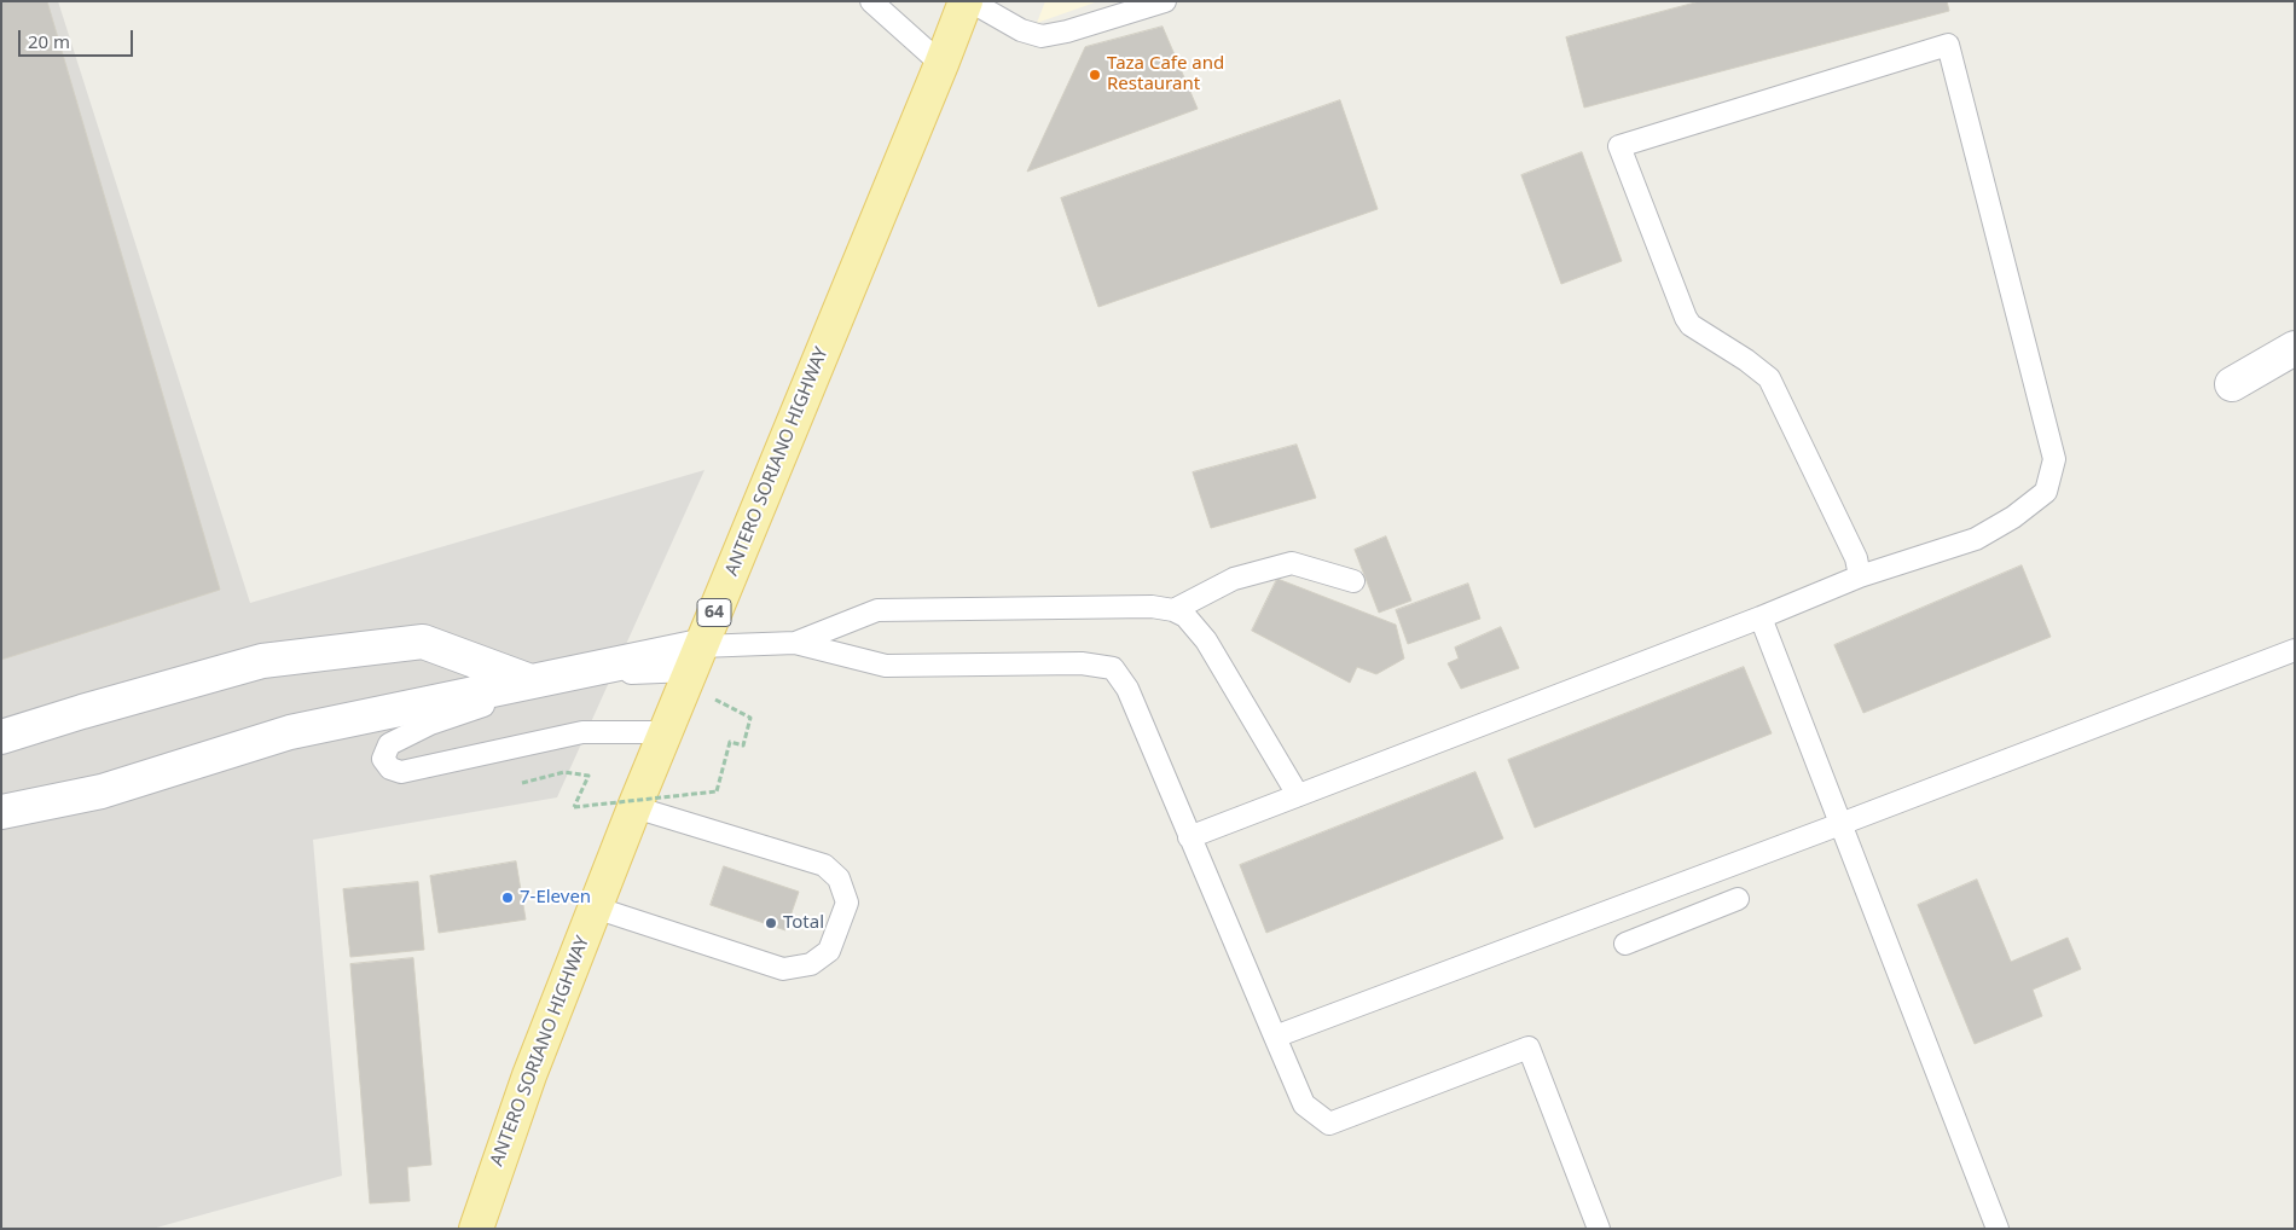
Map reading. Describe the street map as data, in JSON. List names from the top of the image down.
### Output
{
  "streets": {
    "main road": ["ANTERO SORIANO HIGHWAY", "64"]
  },
  "places": ["Taza Cafe and Restaurant", "7-Eleven", "Total"],
  "scale_bar": "20 m"
}
